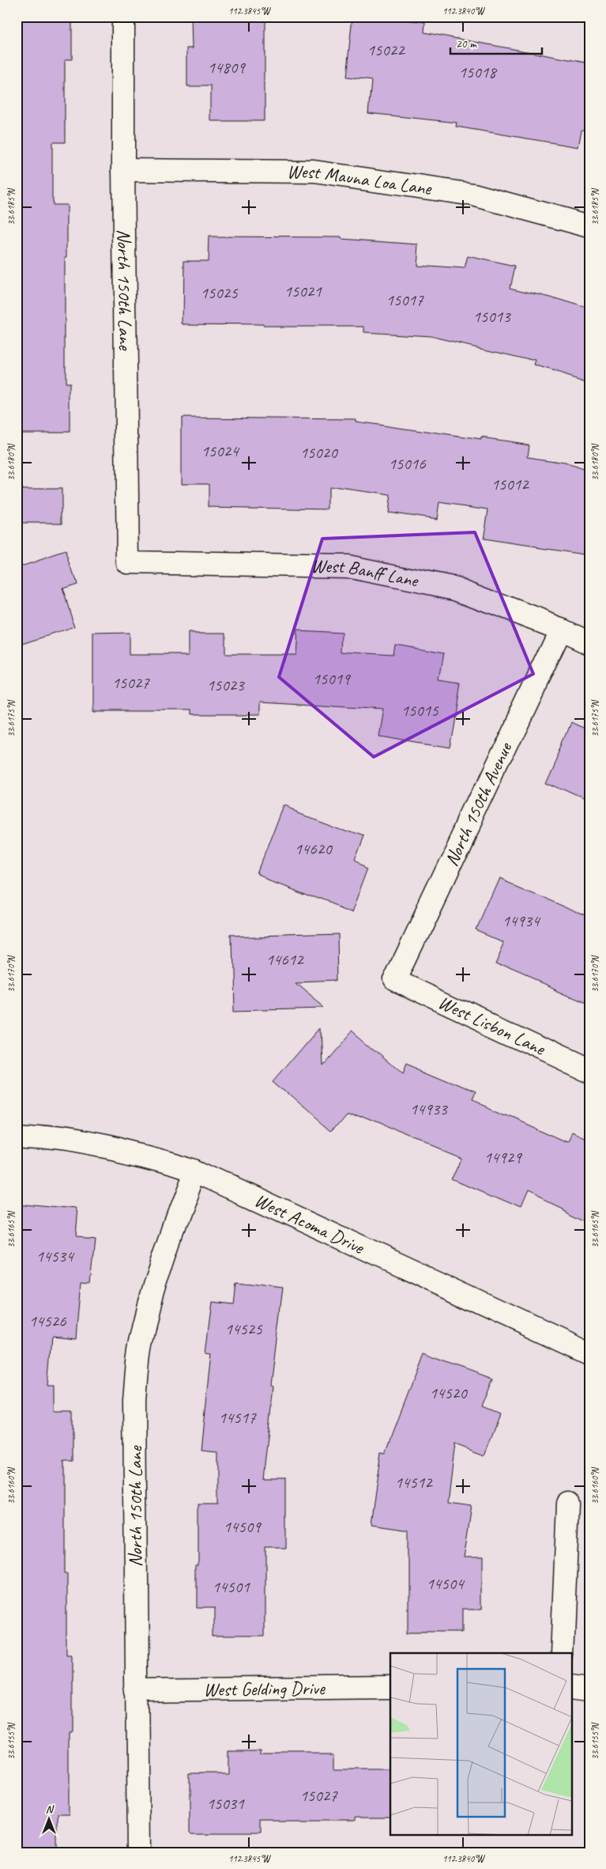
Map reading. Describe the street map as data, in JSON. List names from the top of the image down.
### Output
{
  "streets": {
    "street": [
      "West Mauna Loa Lane",
      "North 150th Lane",
      "West Banff Lane",
      "North 150th Avenue",
      "West Lisbon Lane",
      "West Acoma Drive",
      "West Gelding Drive"
    ]
  },
  "crossings": [
    ["West Mauna Loa Lane", "North 150th Lane"],
    ["North 150th Lane", "West Banff Lane"],
    ["North 150th Lane", "West Acoma Drive"],
    ["North 150th Lane", "West Gelding Drive"],
    ["West Banff Lane", "North 150th Avenue"],
    ["North 150th Avenue", "West Lisbon Lane"]
  ],
  "house_numbers": [
    "15022",
    "14809",
    "15018",
    "15021",
    "15025",
    "15017",
    "15013",
    "15024",
    "15020",
    "15016",
    "15012",
    "15019",
    "15027",
    "15023",
    "15015",
    "14620",
    "14934",
    "14612",
    "14933",
    "14929",
    "14534",
    "14526",
    "14525",
    "14520",
    "14517",
    "14512",
    "14509",
    "14504",
    "14501",
    "15027",
    "15031"
  ],
  "scale_bar": "20 m",
  "north": "top",
  "coordinates": [
    "112.3845°W",
    "112.3840°W",
    "33.6185°N",
    "33.6180°N",
    "33.6175°N",
    "33.6170°N",
    "33.6165°N",
    "33.6160°N",
    "33.6155°N"
  ]
}
